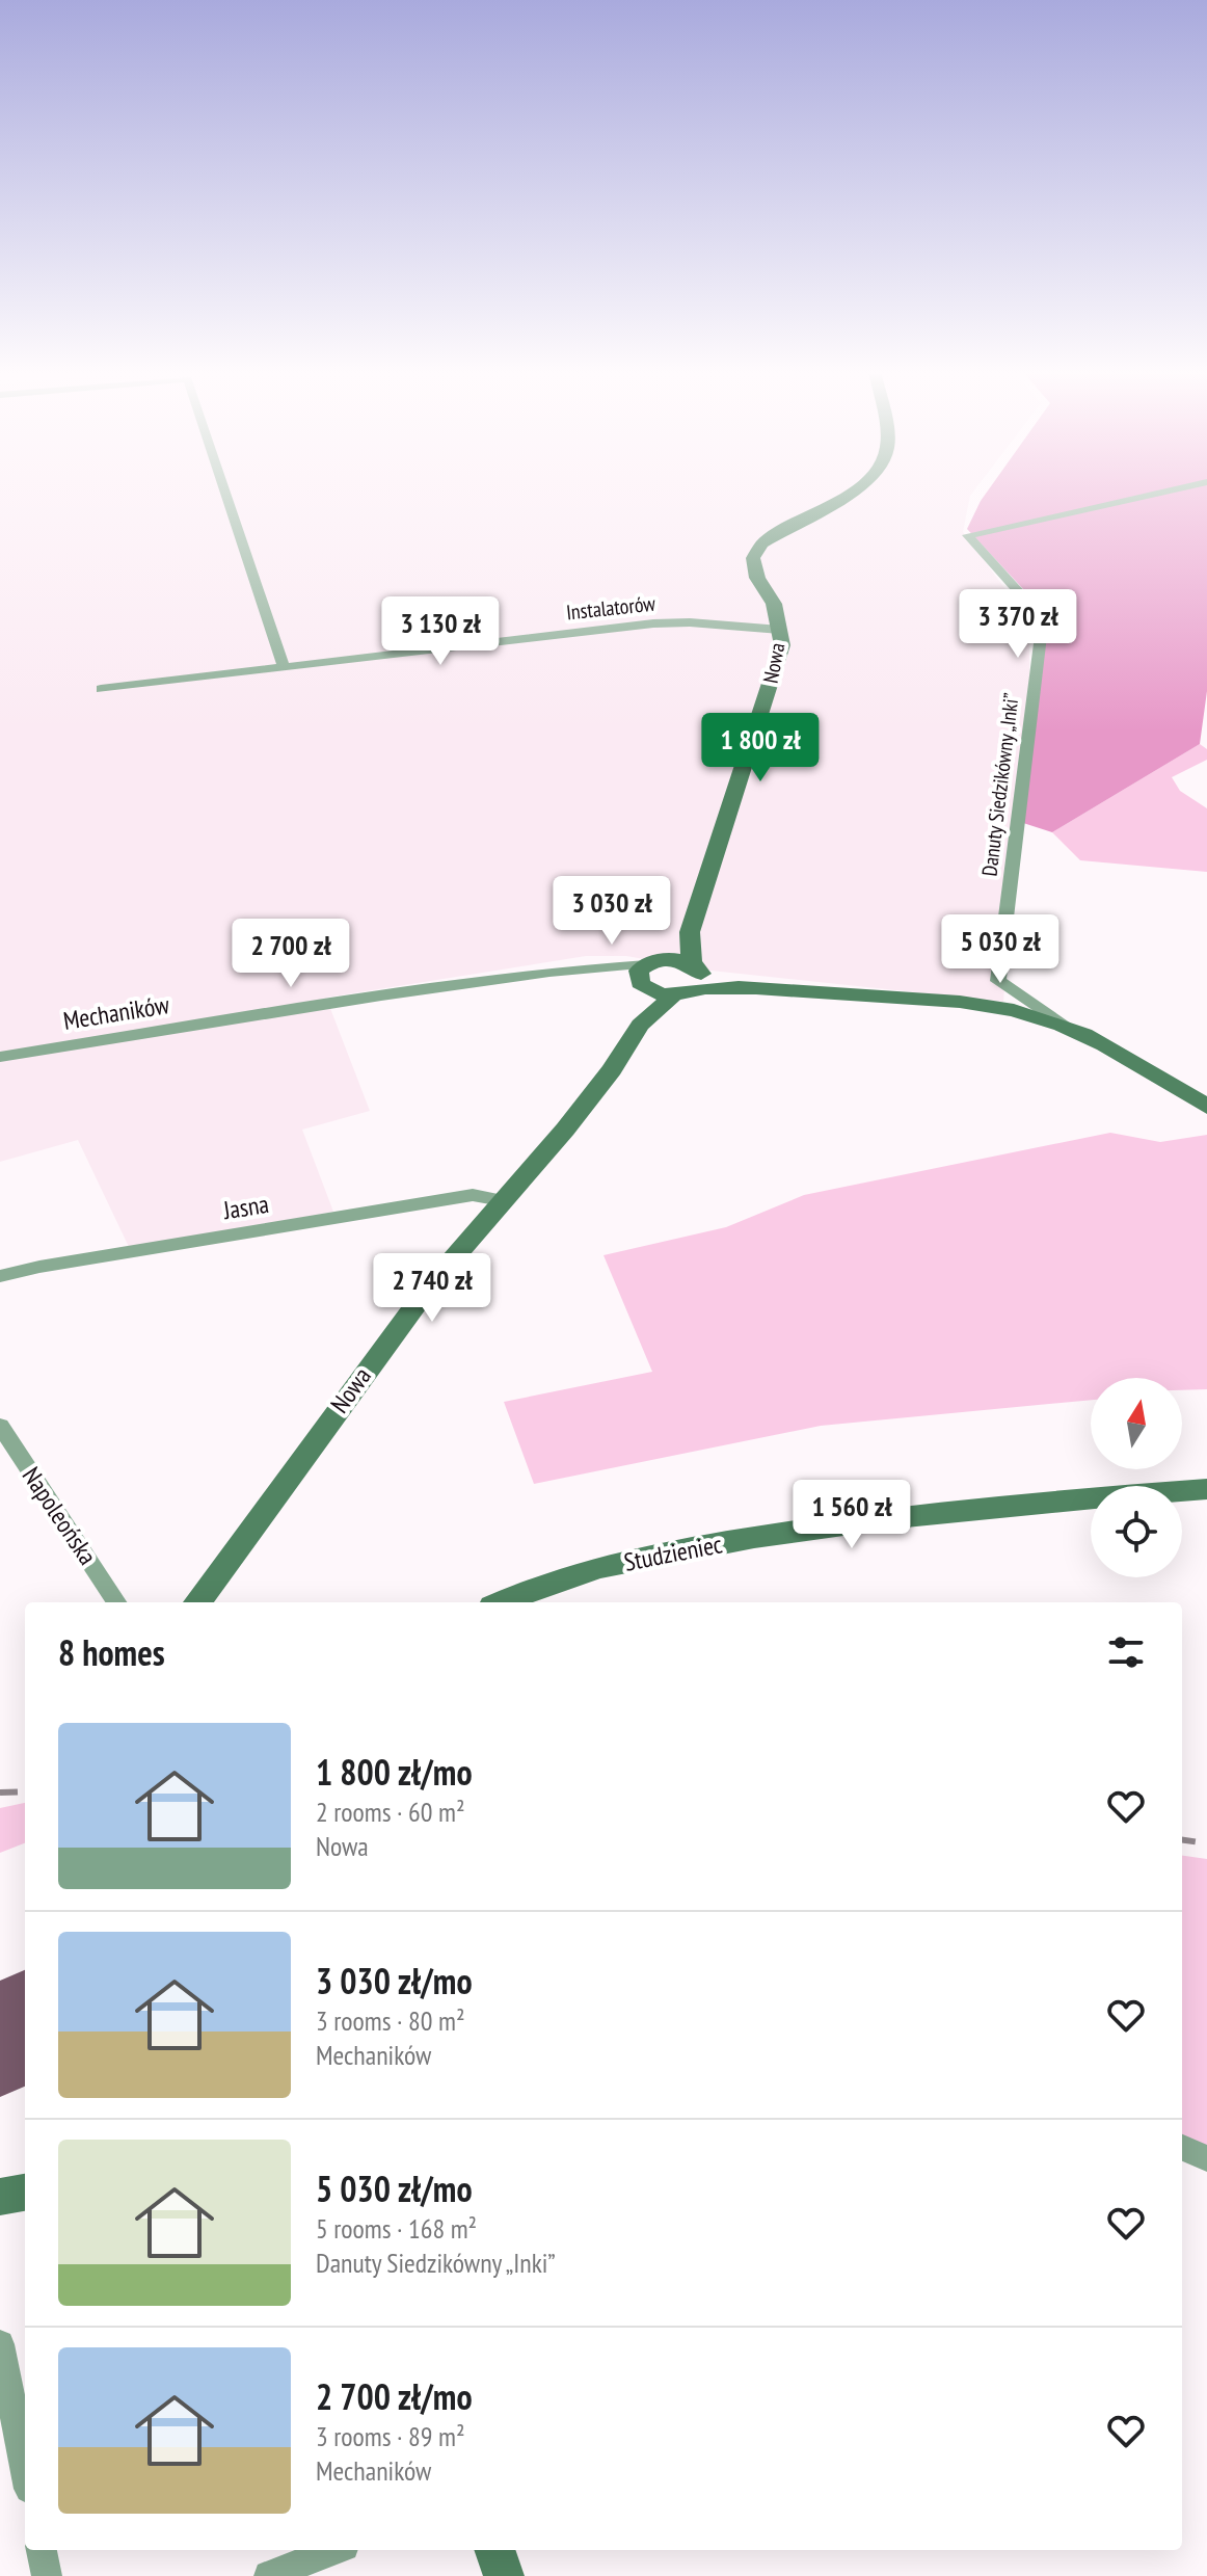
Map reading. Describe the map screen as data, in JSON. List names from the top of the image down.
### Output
{
  "streets": {
    "street": [
      "Instalatorów",
      "Nowa",
      "Danuty Siedzikówny „Inki”",
      "Mechaników",
      "Jasna",
      "Napoleońska",
      "Studzieniec"
    ]
  },
  "crossings": [
    ["Instalatorów", "Nowa"],
    ["Nowa", "Mechaników"],
    ["Nowa", "Jasna"]
  ],
  "north": "top",
  "page": {
    "price": [
      "3 370 zł",
      "3 130 zł",
      "1 800 zł",
      "3 030 zł",
      "5 030 zł",
      "2 700 zł",
      "2 740 zł",
      "1 560 zł"
    ],
    "heading": "8 homes",
    "list": [
      {
        "name": "1 800 zł/mo",
        "note": "2 rooms · 60 m² · Nowa"
      },
      {
        "name": "3 030 zł/mo",
        "note": "3 rooms · 80 m² · Mechaników"
      },
      {
        "name": "5 030 zł/mo",
        "note": "5 rooms · 168 m² · Danuty Siedzikówny „Inki”"
      },
      {
        "name": "2 700 zł/mo",
        "note": "3 rooms · 89 m² · Mechaników"
      }
    ]
  }
}
